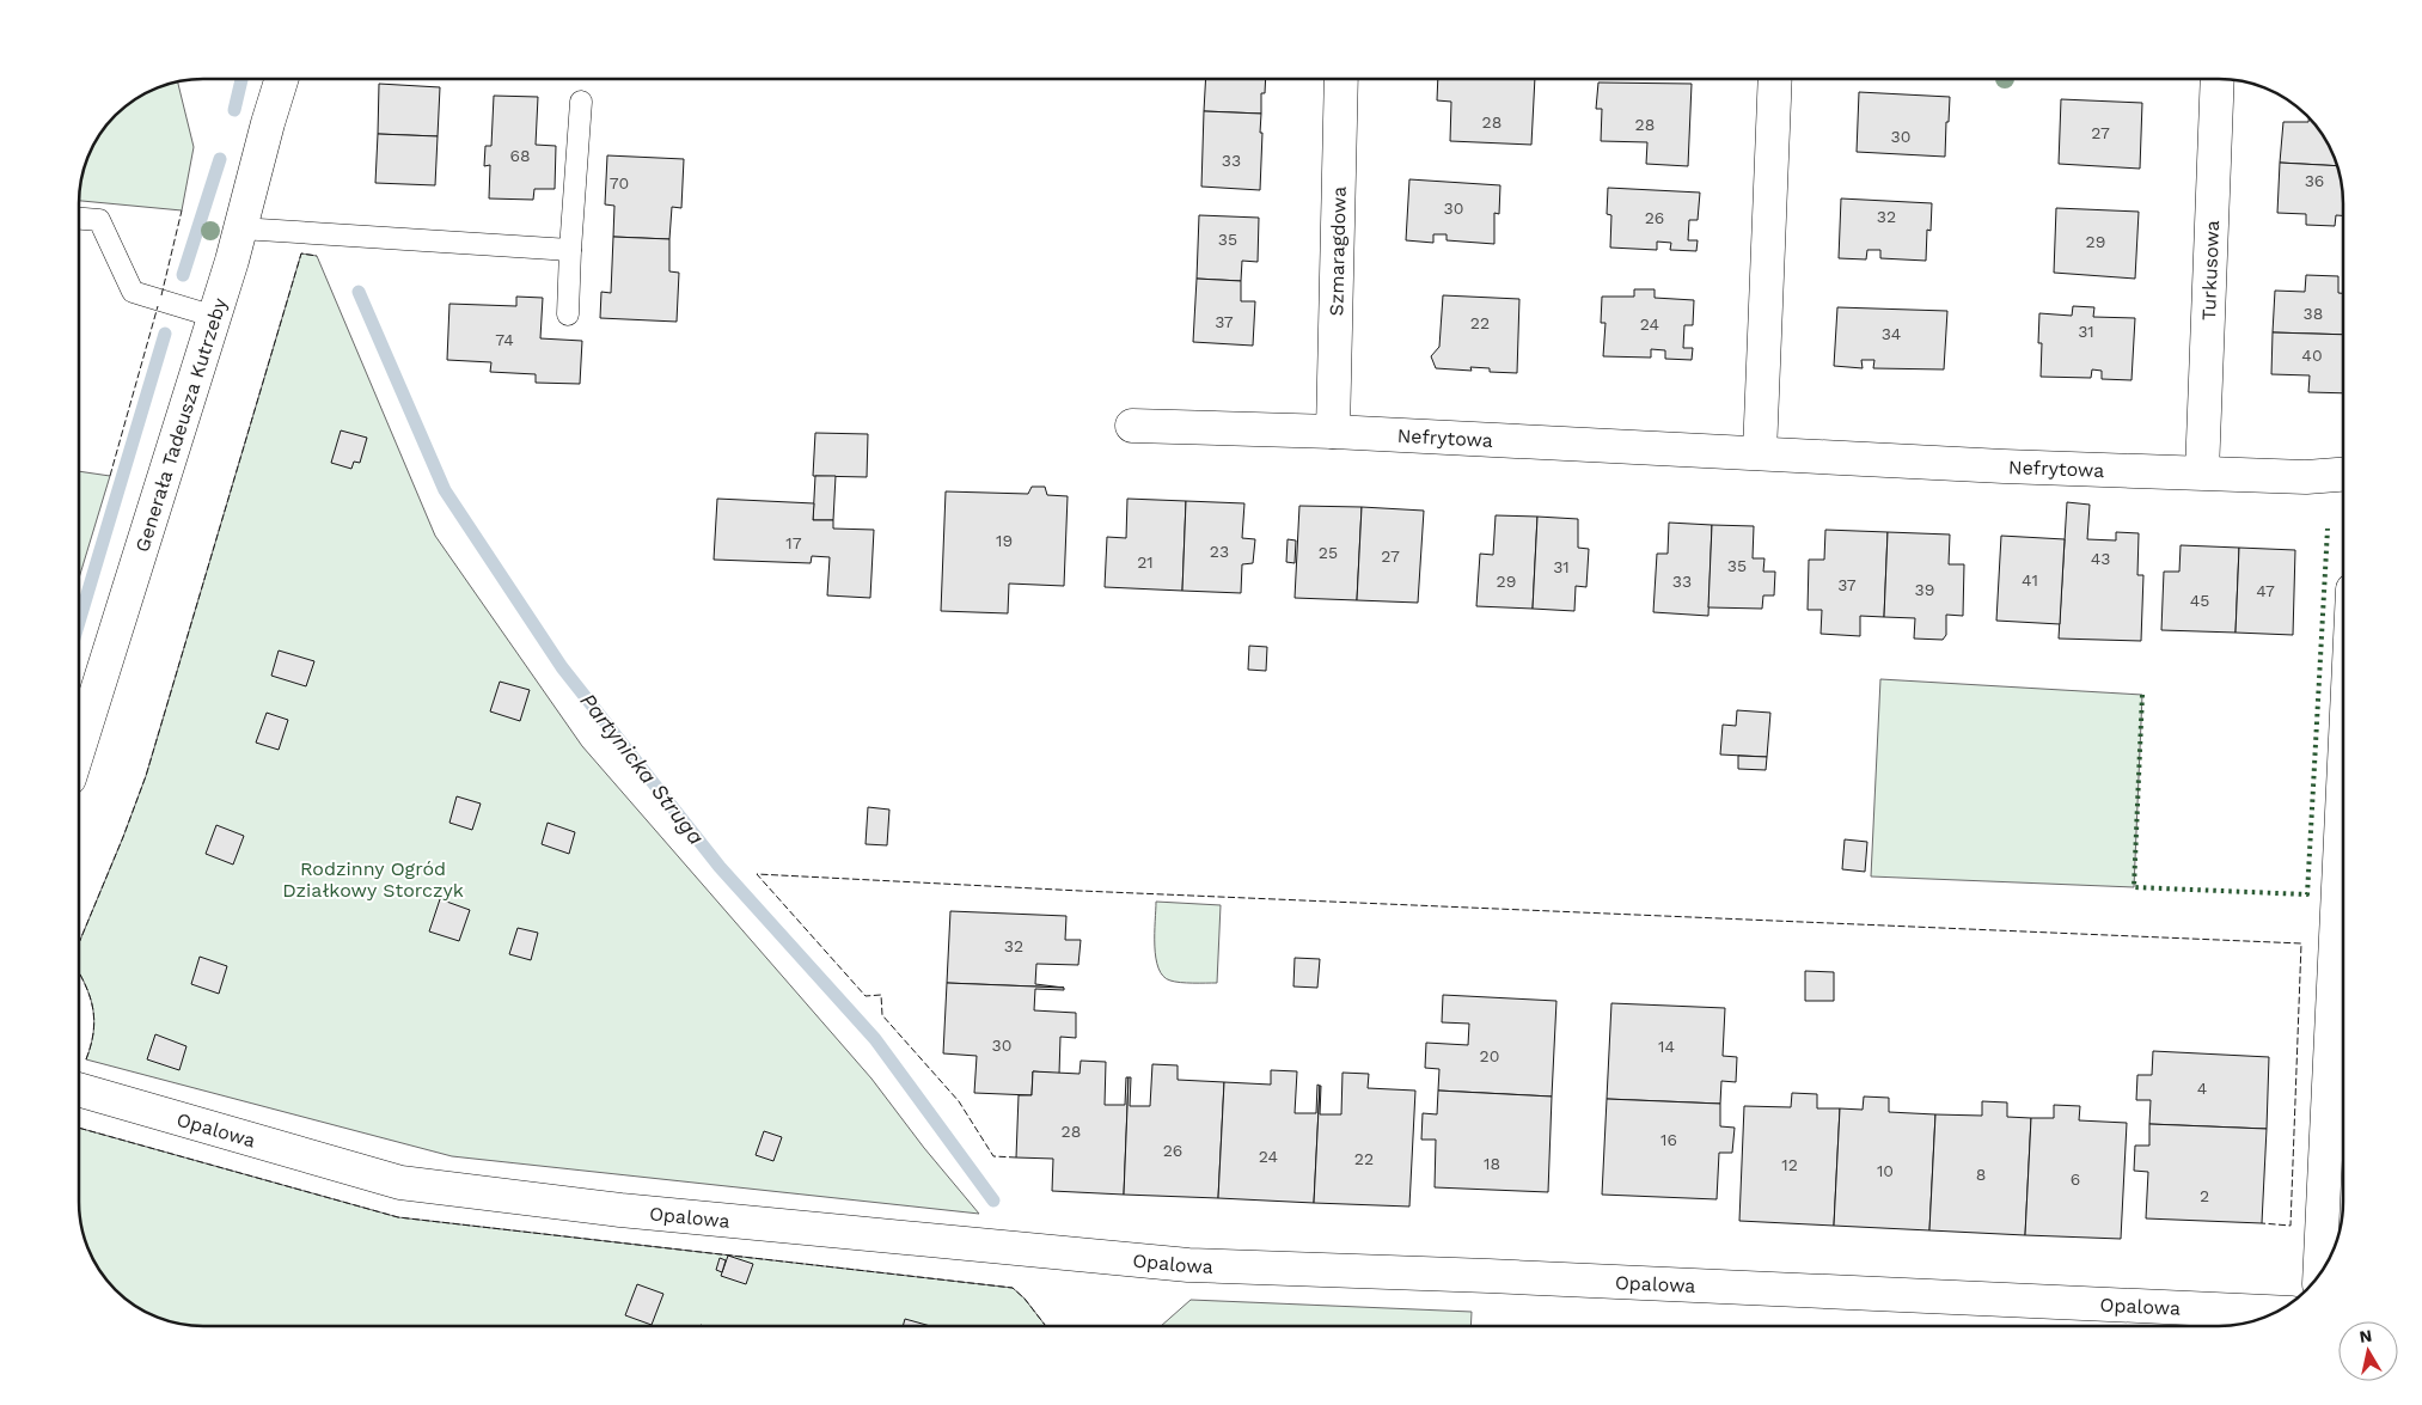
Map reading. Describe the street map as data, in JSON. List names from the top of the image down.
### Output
{
  "streets": {
    "street": [
      "Szmaragdowa",
      "Turkusowa",
      "Generała Tadeusza Kutrzeby",
      "Nefrytowa",
      "Opalowa"
    ]
  },
  "crossings": [
    ["Szmaragdowa", "Nefrytowa"],
    ["Turkusowa", "Nefrytowa"]
  ],
  "water": ["Partynicka Struga"],
  "parks": ["Rodzinny Ogród Działkowy Storczyk"],
  "house_numbers": [
    "28",
    "28",
    "27",
    "30",
    "68",
    "33",
    "36",
    "70",
    "30",
    "32",
    "26",
    "35",
    "29",
    "38",
    "37",
    "22",
    "24",
    "31",
    "34",
    "74",
    "40",
    "19",
    "17",
    "23",
    "25",
    "27",
    "43",
    "21",
    "35",
    "31",
    "41",
    "29",
    "33",
    "37",
    "39",
    "47",
    "45",
    "32",
    "30",
    "14",
    "20",
    "4",
    "28",
    "16",
    "26",
    "24",
    "22",
    "18",
    "12",
    "10",
    "8",
    "6",
    "2"
  ],
  "north": "top"
}
